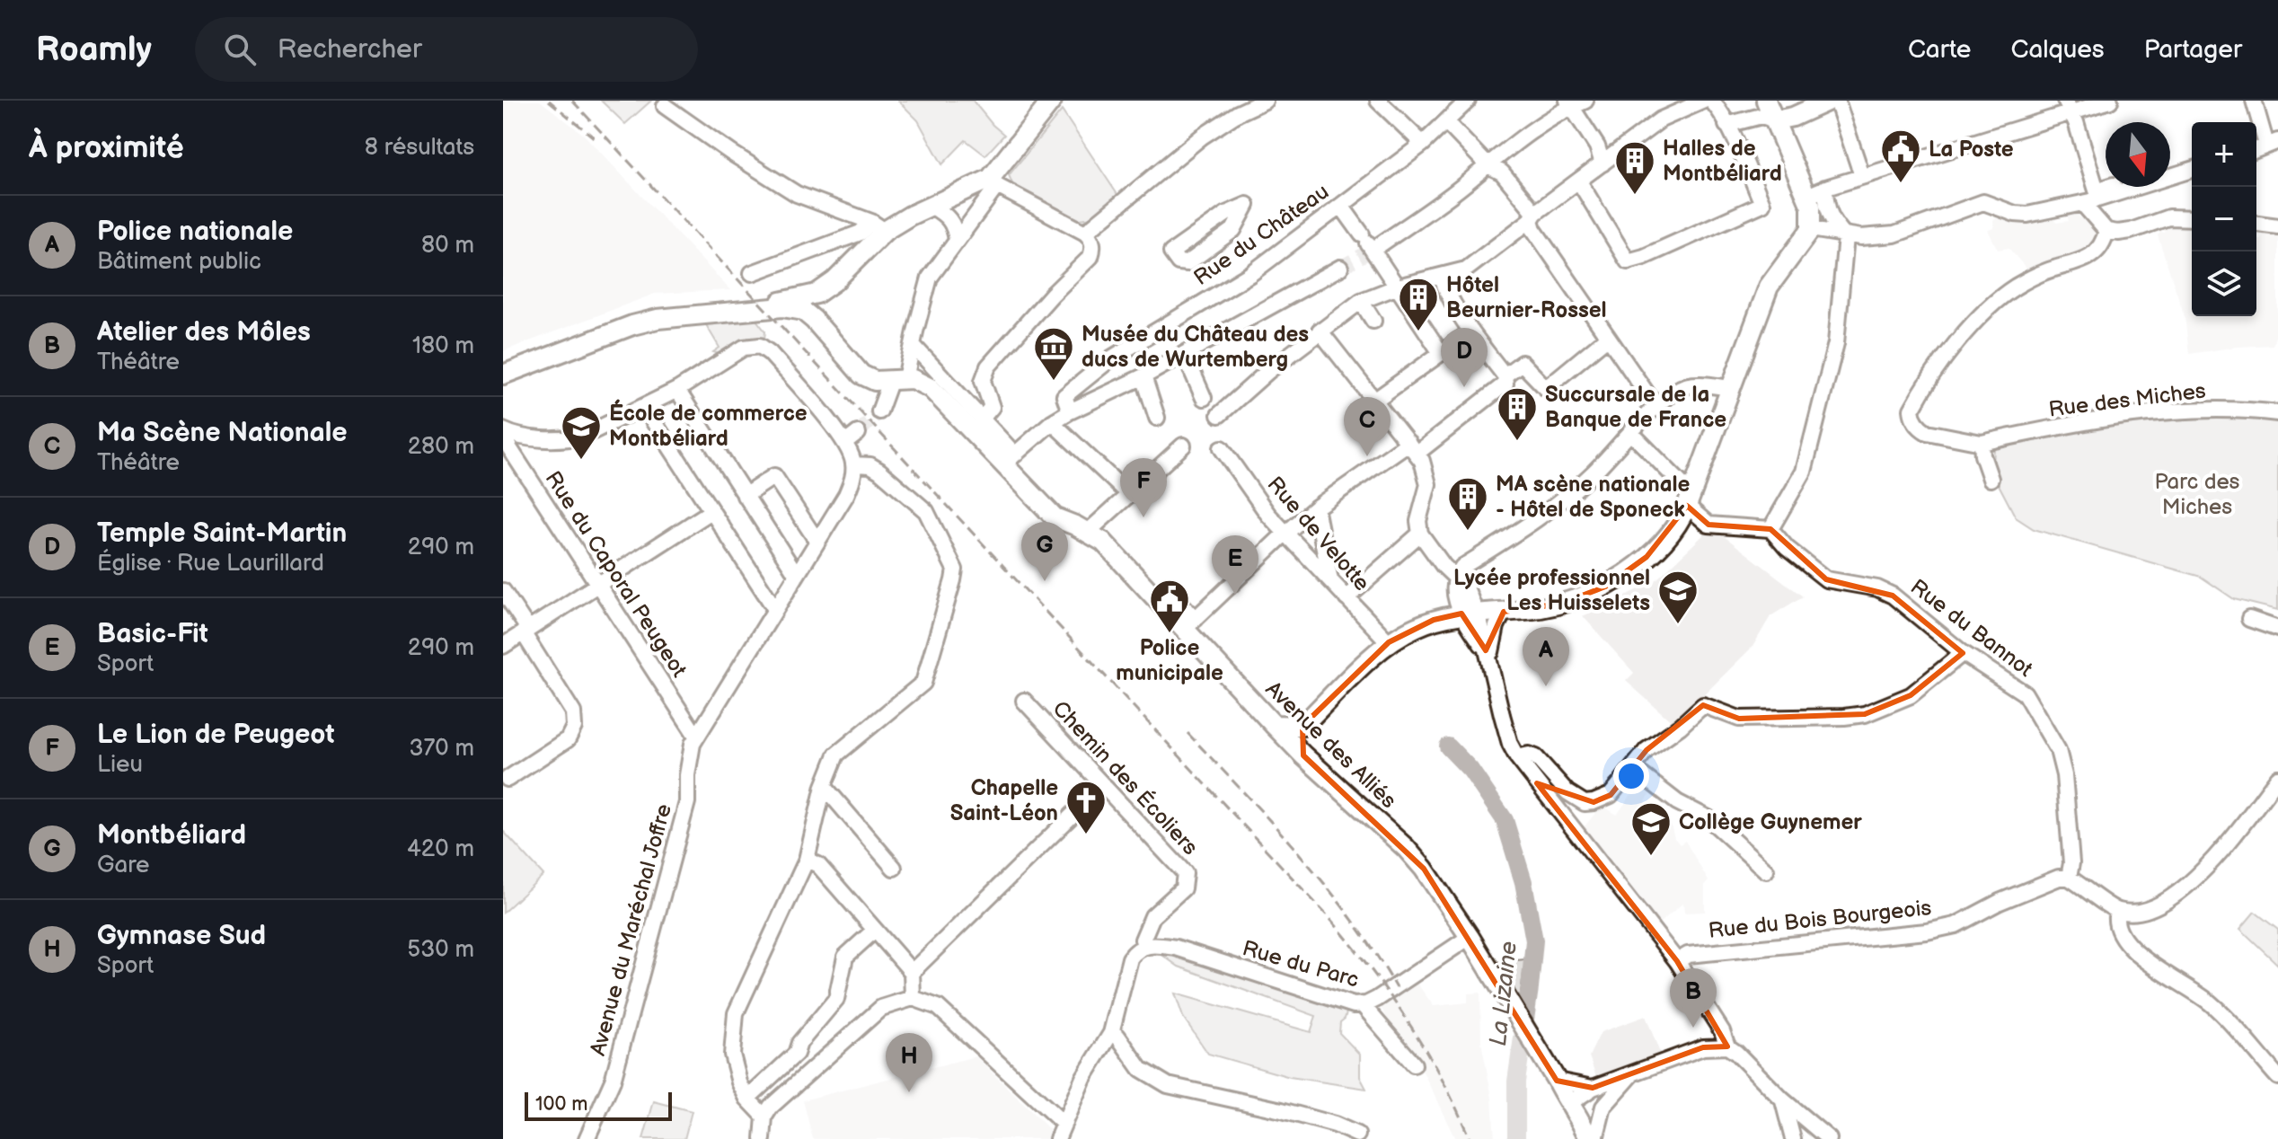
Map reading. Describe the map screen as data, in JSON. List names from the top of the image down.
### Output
{
  "streets": {
    "main road": ["Avenue des Alliés"],
    "street": [
      "Rue du Château",
      "Rue des Miches",
      "Rue de Velotte",
      "Rue du Caporal Peugeot",
      "Rue du Bannot",
      "Chemin des Écoliers",
      "Rue du Bois Bourgeois",
      "Avenue du Maréchal Joffre",
      "Rue du Parc"
    ]
  },
  "crossings": [
    ["Rue du Caporal Peugeot", "Avenue du Maréchal Joffre"],
    ["Rue du Bannot", "Rue du Bois Bourgeois"],
    ["Avenue des Alliés", "Rue du Parc"],
    ["Chemin des Écoliers", "Rue du Parc"]
  ],
  "water": ["La Lizaine"],
  "parks": ["Parc des Miches"],
  "places": {
    "public building": ["La Poste", "Police municipale"],
    "building": [
      "Halles de Montbéliard",
      "Hôtel Beurnier-Rossel",
      "Succursale de la Banque de France",
      "MA scène nationale - Hôtel de Sponeck"
    ],
    "museum": ["Musée du Château des ducs de Wurtemberg"],
    "school or university": ["École de commerce Montbéliard", "Lycée professionnel Les Huisselets", "Collège Guynemer"],
    "church": ["Chapelle Saint-Léon"]
  },
  "scale_bar": "100 m",
  "north": "bottom",
  "page": {
    "header": "Roamly",
    "search": "Rechercher",
    "nav": ["Carte", "Calques", "Partager"],
    "heading": ["À proximité", "8 résultats"],
    "map_buttons": ["+", "−"],
    "list": [
      {
        "mark": "A",
        "name": "Police nationale",
        "note": "Bâtiment public",
        "value": "80 m"
      },
      {
        "mark": "B",
        "name": "Atelier des Môles",
        "note": "Théâtre",
        "value": "180 m"
      },
      {
        "mark": "C",
        "name": "Ma Scène Nationale",
        "note": "Théâtre",
        "value": "280 m"
      },
      {
        "mark": "D",
        "name": "Temple Saint-Martin",
        "note": "Église · Rue Laurillard",
        "value": "290 m"
      },
      {
        "mark": "E",
        "name": "Basic-Fit",
        "note": "Sport",
        "value": "290 m"
      },
      {
        "mark": "F",
        "name": "Le Lion de Peugeot",
        "note": "Lieu",
        "value": "370 m"
      },
      {
        "mark": "G",
        "name": "Montbéliard",
        "note": "Gare",
        "value": "420 m"
      },
      {
        "mark": "H",
        "name": "Gymnase Sud",
        "note": "Sport",
        "value": "530 m"
      }
    ],
    "pins": [
      "D",
      "C",
      "F",
      "G",
      "E",
      "A",
      "B",
      "H"
    ],
    "scale": "100 m"
  }
}
